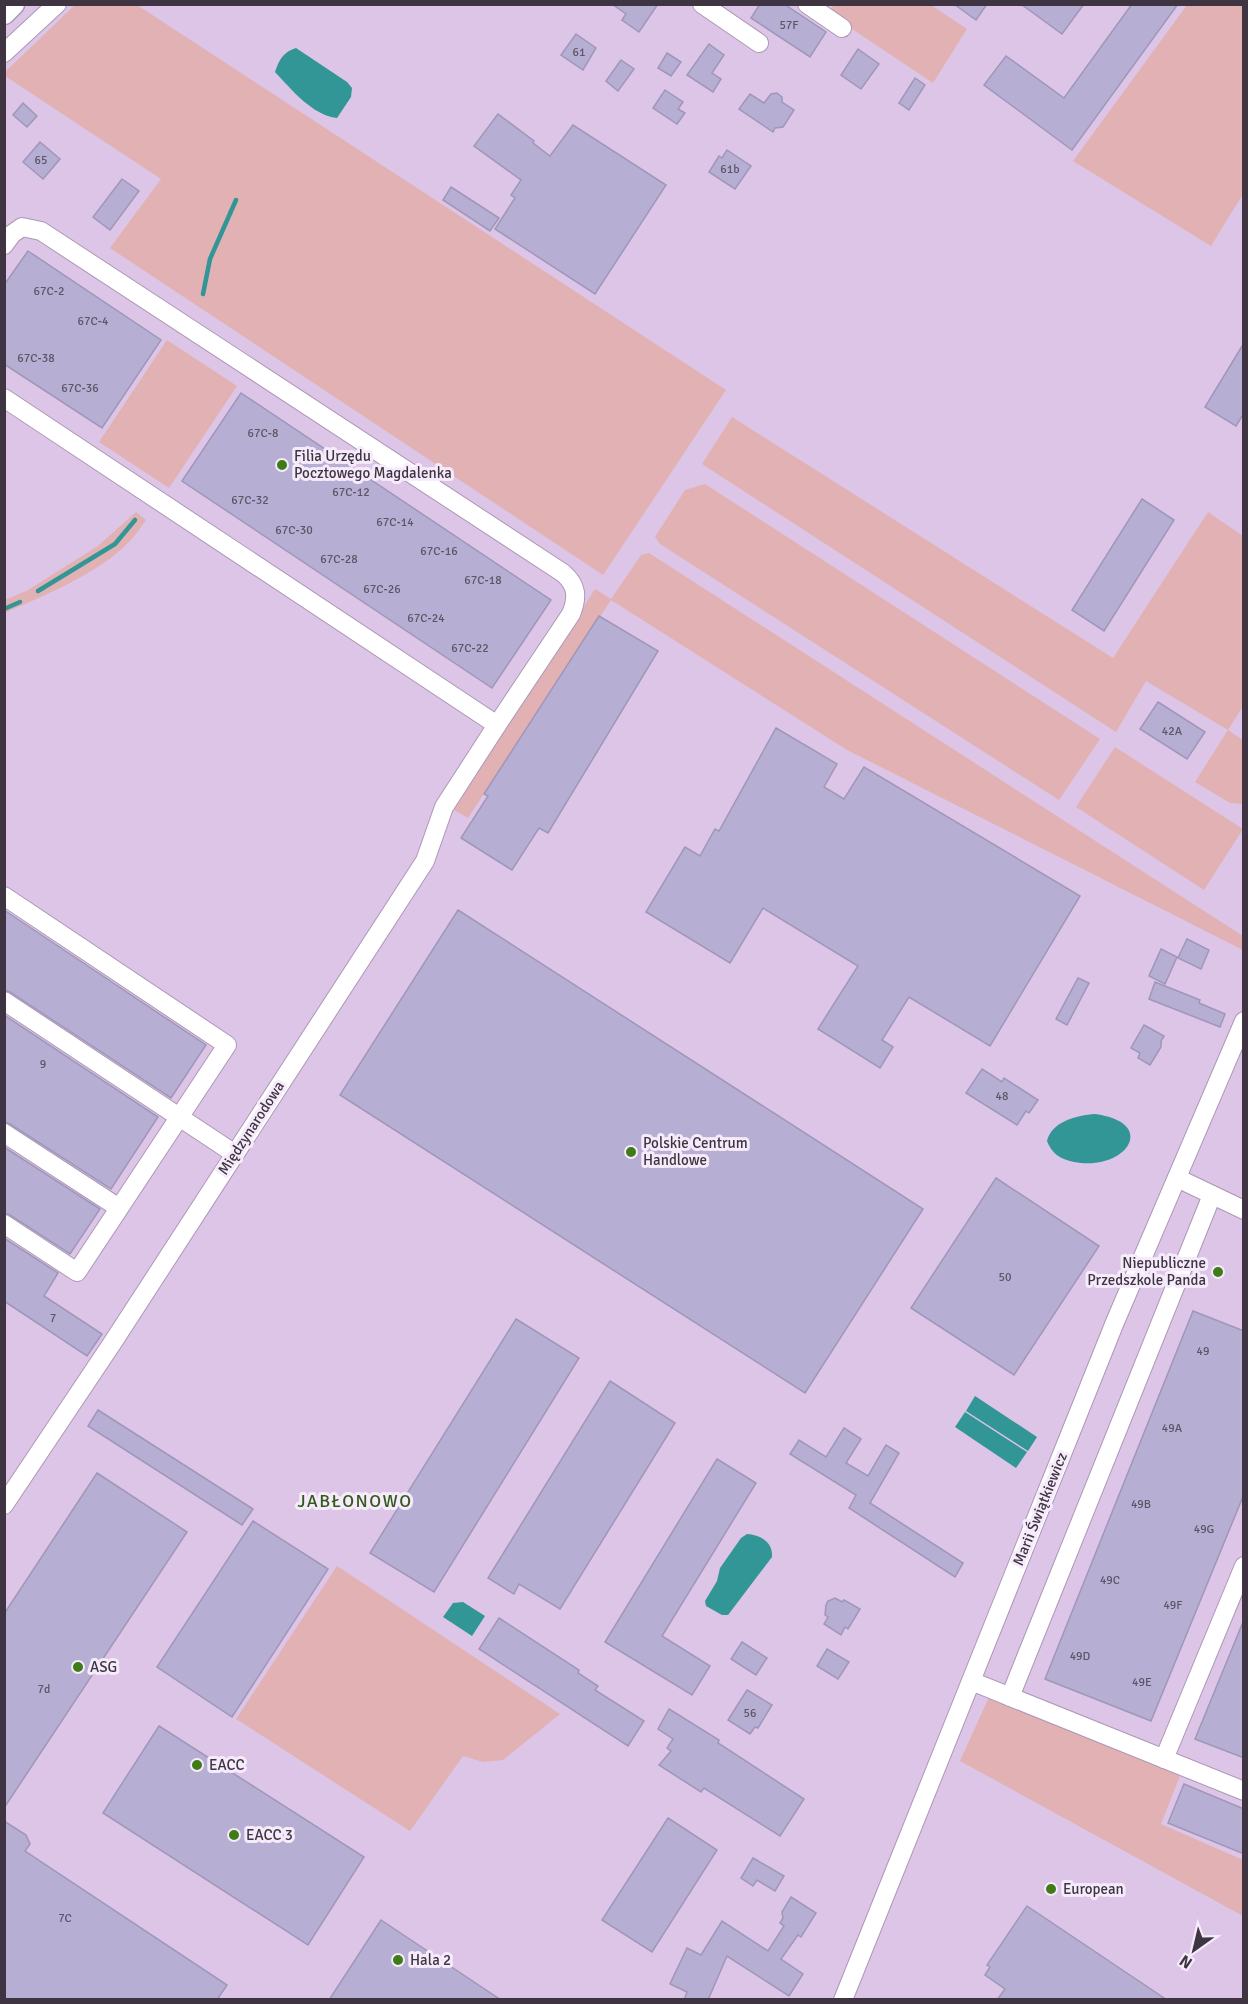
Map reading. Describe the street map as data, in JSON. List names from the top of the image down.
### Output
{
  "streets": {
    "street": ["Międzynarodowa", "Marii Świątkiewicz"]
  },
  "districts": ["JABŁONOWO"],
  "places": [
    "Filia Urzędu Pocztowego Magdalenka",
    "Polskie Centrum Handlowe",
    "Niepubliczne Przedszkole Panda",
    "ASG",
    "EACC",
    "EACC 3",
    "European",
    "Hala 2"
  ],
  "house_numbers": [
    "57F",
    "61",
    "65",
    "61b",
    "67C-2",
    "67C-4",
    "67C-38",
    "67C-36",
    "67C-8",
    "67C-12",
    "67C-32",
    "67C-14",
    "67C-30",
    "67C-16",
    "67C-28",
    "67C-18",
    "67C-26",
    "67C-24",
    "67C-22",
    "42A",
    "9",
    "48",
    "50",
    "7",
    "49",
    "49A",
    "49B",
    "49G",
    "49C",
    "49F",
    "49D",
    "49E",
    "7d",
    "56",
    "7C"
  ],
  "north": "bottom left"
}
